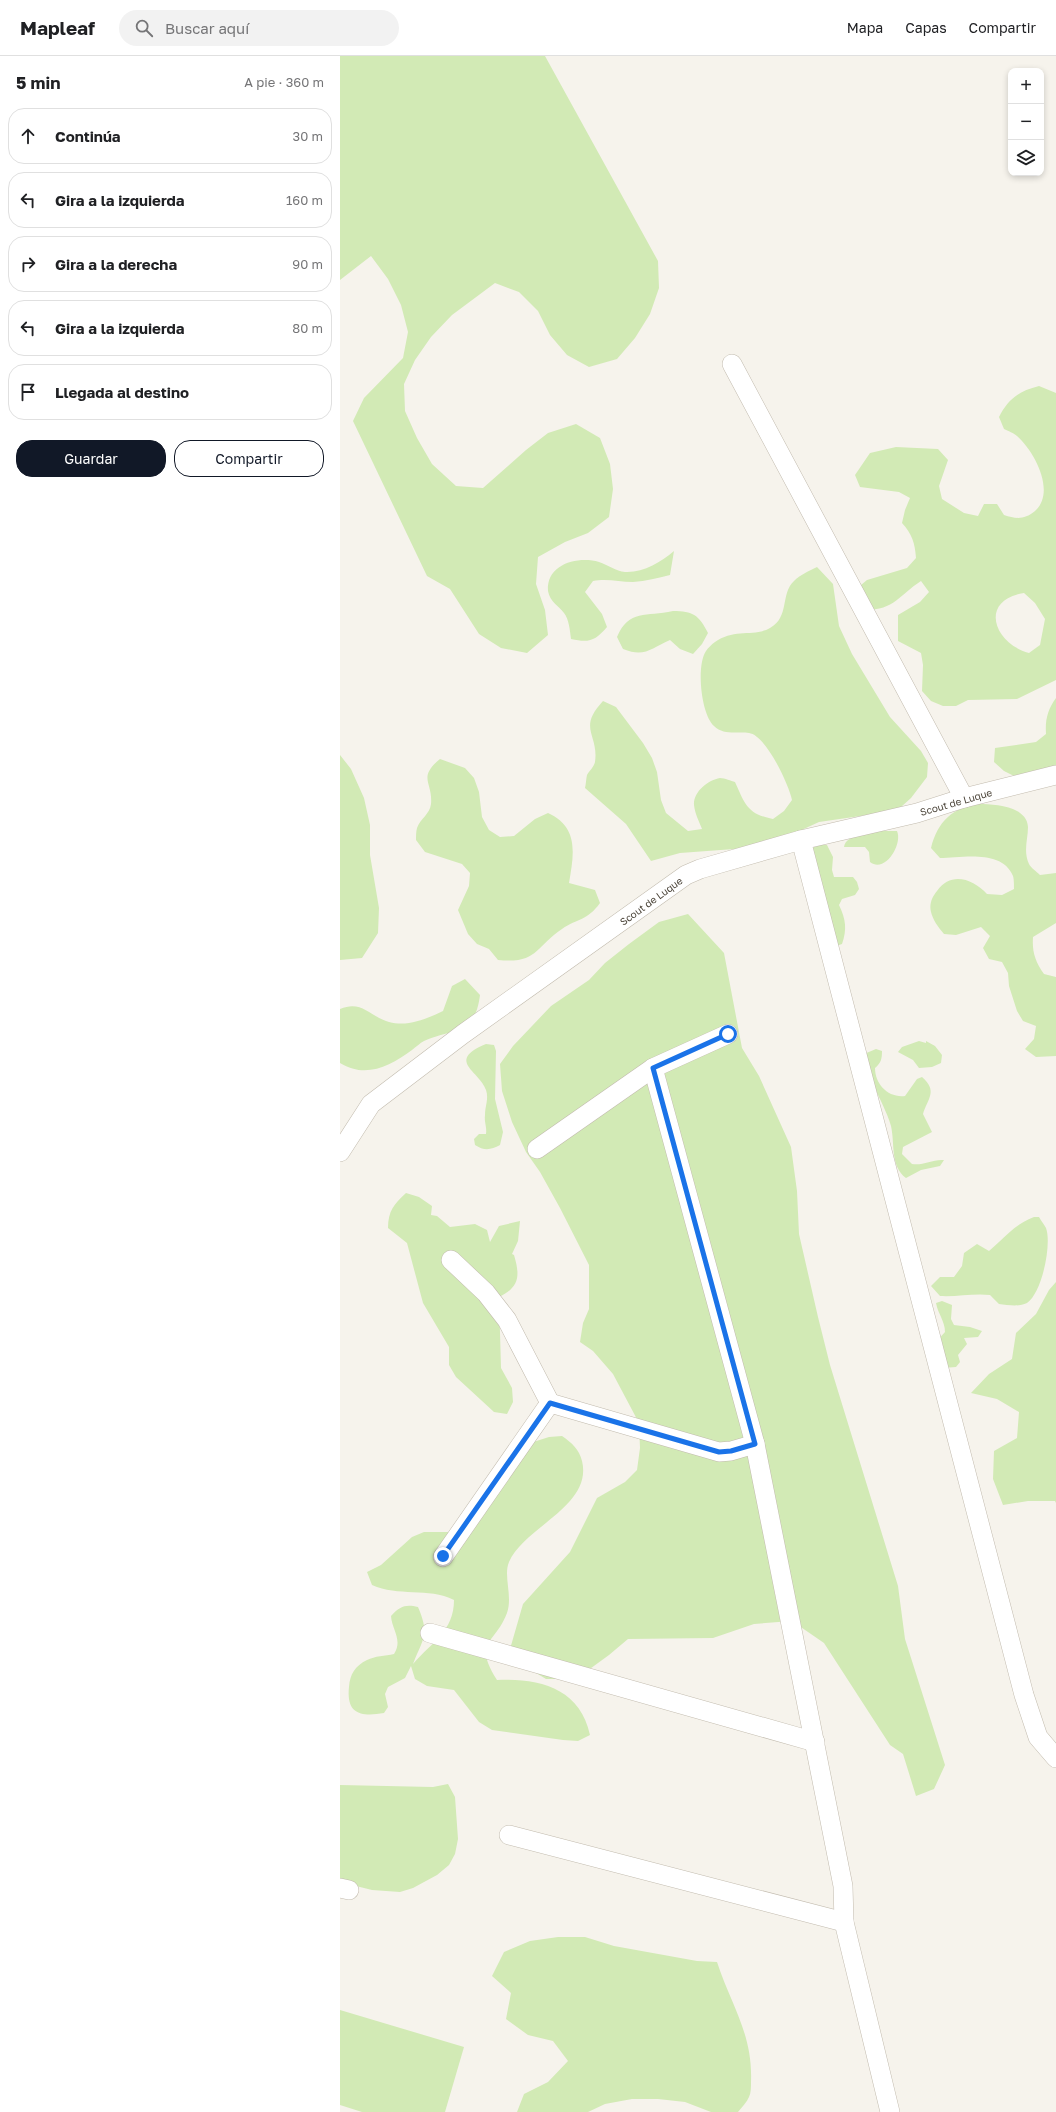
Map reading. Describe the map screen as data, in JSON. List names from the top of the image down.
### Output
{
  "streets": {
    "street": ["Scout de Luque"]
  },
  "page": {
    "header": "Mapleaf",
    "search": "Buscar aquí",
    "nav": ["Mapa", "Capas", "Compartir"],
    "heading": ["5 min", "A pie · 360 m"],
    "map_buttons": ["+", "−"],
    "list": [
      ["Continúa", "30 m"],
      ["Gira a la izquierda", "160 m"],
      ["Gira a la derecha", "90 m"],
      ["Gira a la izquierda", "80 m"],
      "Llegada al destino"
    ],
    "buttons": ["Guardar", "Compartir"]
  }
}
